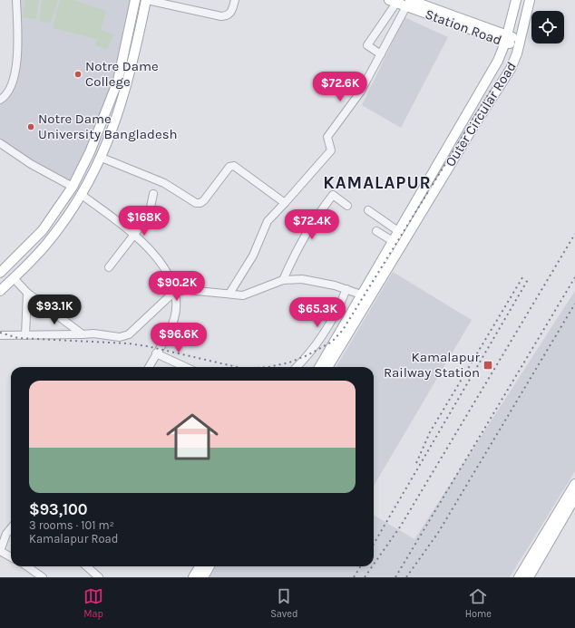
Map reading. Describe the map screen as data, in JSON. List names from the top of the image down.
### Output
{
  "streets": {
    "main road": ["Station Road", "Outer Circular Road"]
  },
  "crossings": [
    ["Station Road", "Outer Circular Road"]
  ],
  "districts": ["KAMALAPUR"],
  "places": {
    "other": ["Notre Dame College", "Notre Dame University Bangladesh"],
    "transit": ["Kamalapur Railway Station"]
  },
  "page": {
    "price": [
      "$72.6K",
      "$168K",
      "$72.4K",
      "$90.2K",
      "$93.1K",
      "$65.3K",
      "$96.6K"
    ],
    "list": [
      {
        "name": "$93,100",
        "note": "3 rooms · 101 m² · Kamalapur Road"
      }
    ],
    "tabs": ["Map", "Saved", "Home"]
  }
}
